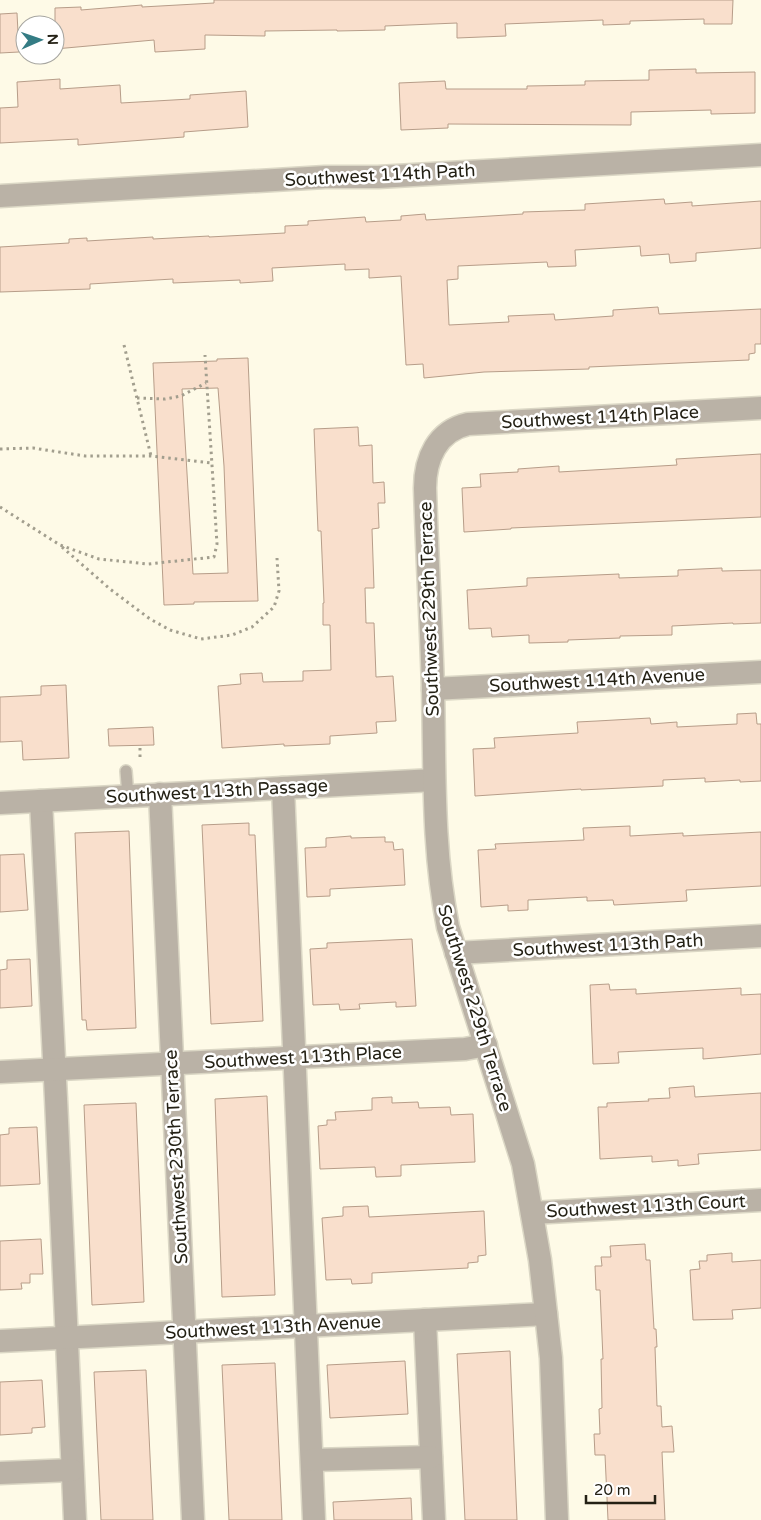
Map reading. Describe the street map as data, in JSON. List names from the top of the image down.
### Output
{
  "streets": {
    "street": [
      "Southwest 114th Path",
      "Southwest 114th Place",
      "Southwest 229th Terrace",
      "Southwest 114th Avenue",
      "Southwest 113th Passage",
      "Southwest 113th Path",
      "Southwest 113th Place",
      "Southwest 230th Terrace",
      "Southwest 113th Court",
      "Southwest 113th Avenue"
    ]
  },
  "crossings": [
    ["Southwest 114th Place", "Southwest 229th Terrace"],
    ["Southwest 229th Terrace", "Southwest 114th Avenue"],
    ["Southwest 229th Terrace", "Southwest 113th Passage"],
    ["Southwest 229th Terrace", "Southwest 113th Path"],
    ["Southwest 229th Terrace", "Southwest 113th Place"],
    ["Southwest 229th Terrace", "Southwest 113th Court"],
    ["Southwest 229th Terrace", "Southwest 113th Avenue"],
    ["Southwest 113th Passage", "Southwest 230th Terrace"],
    ["Southwest 113th Place", "Southwest 230th Terrace"],
    ["Southwest 230th Terrace", "Southwest 113th Avenue"]
  ],
  "scale_bar": "20 m",
  "north": "right"
}
